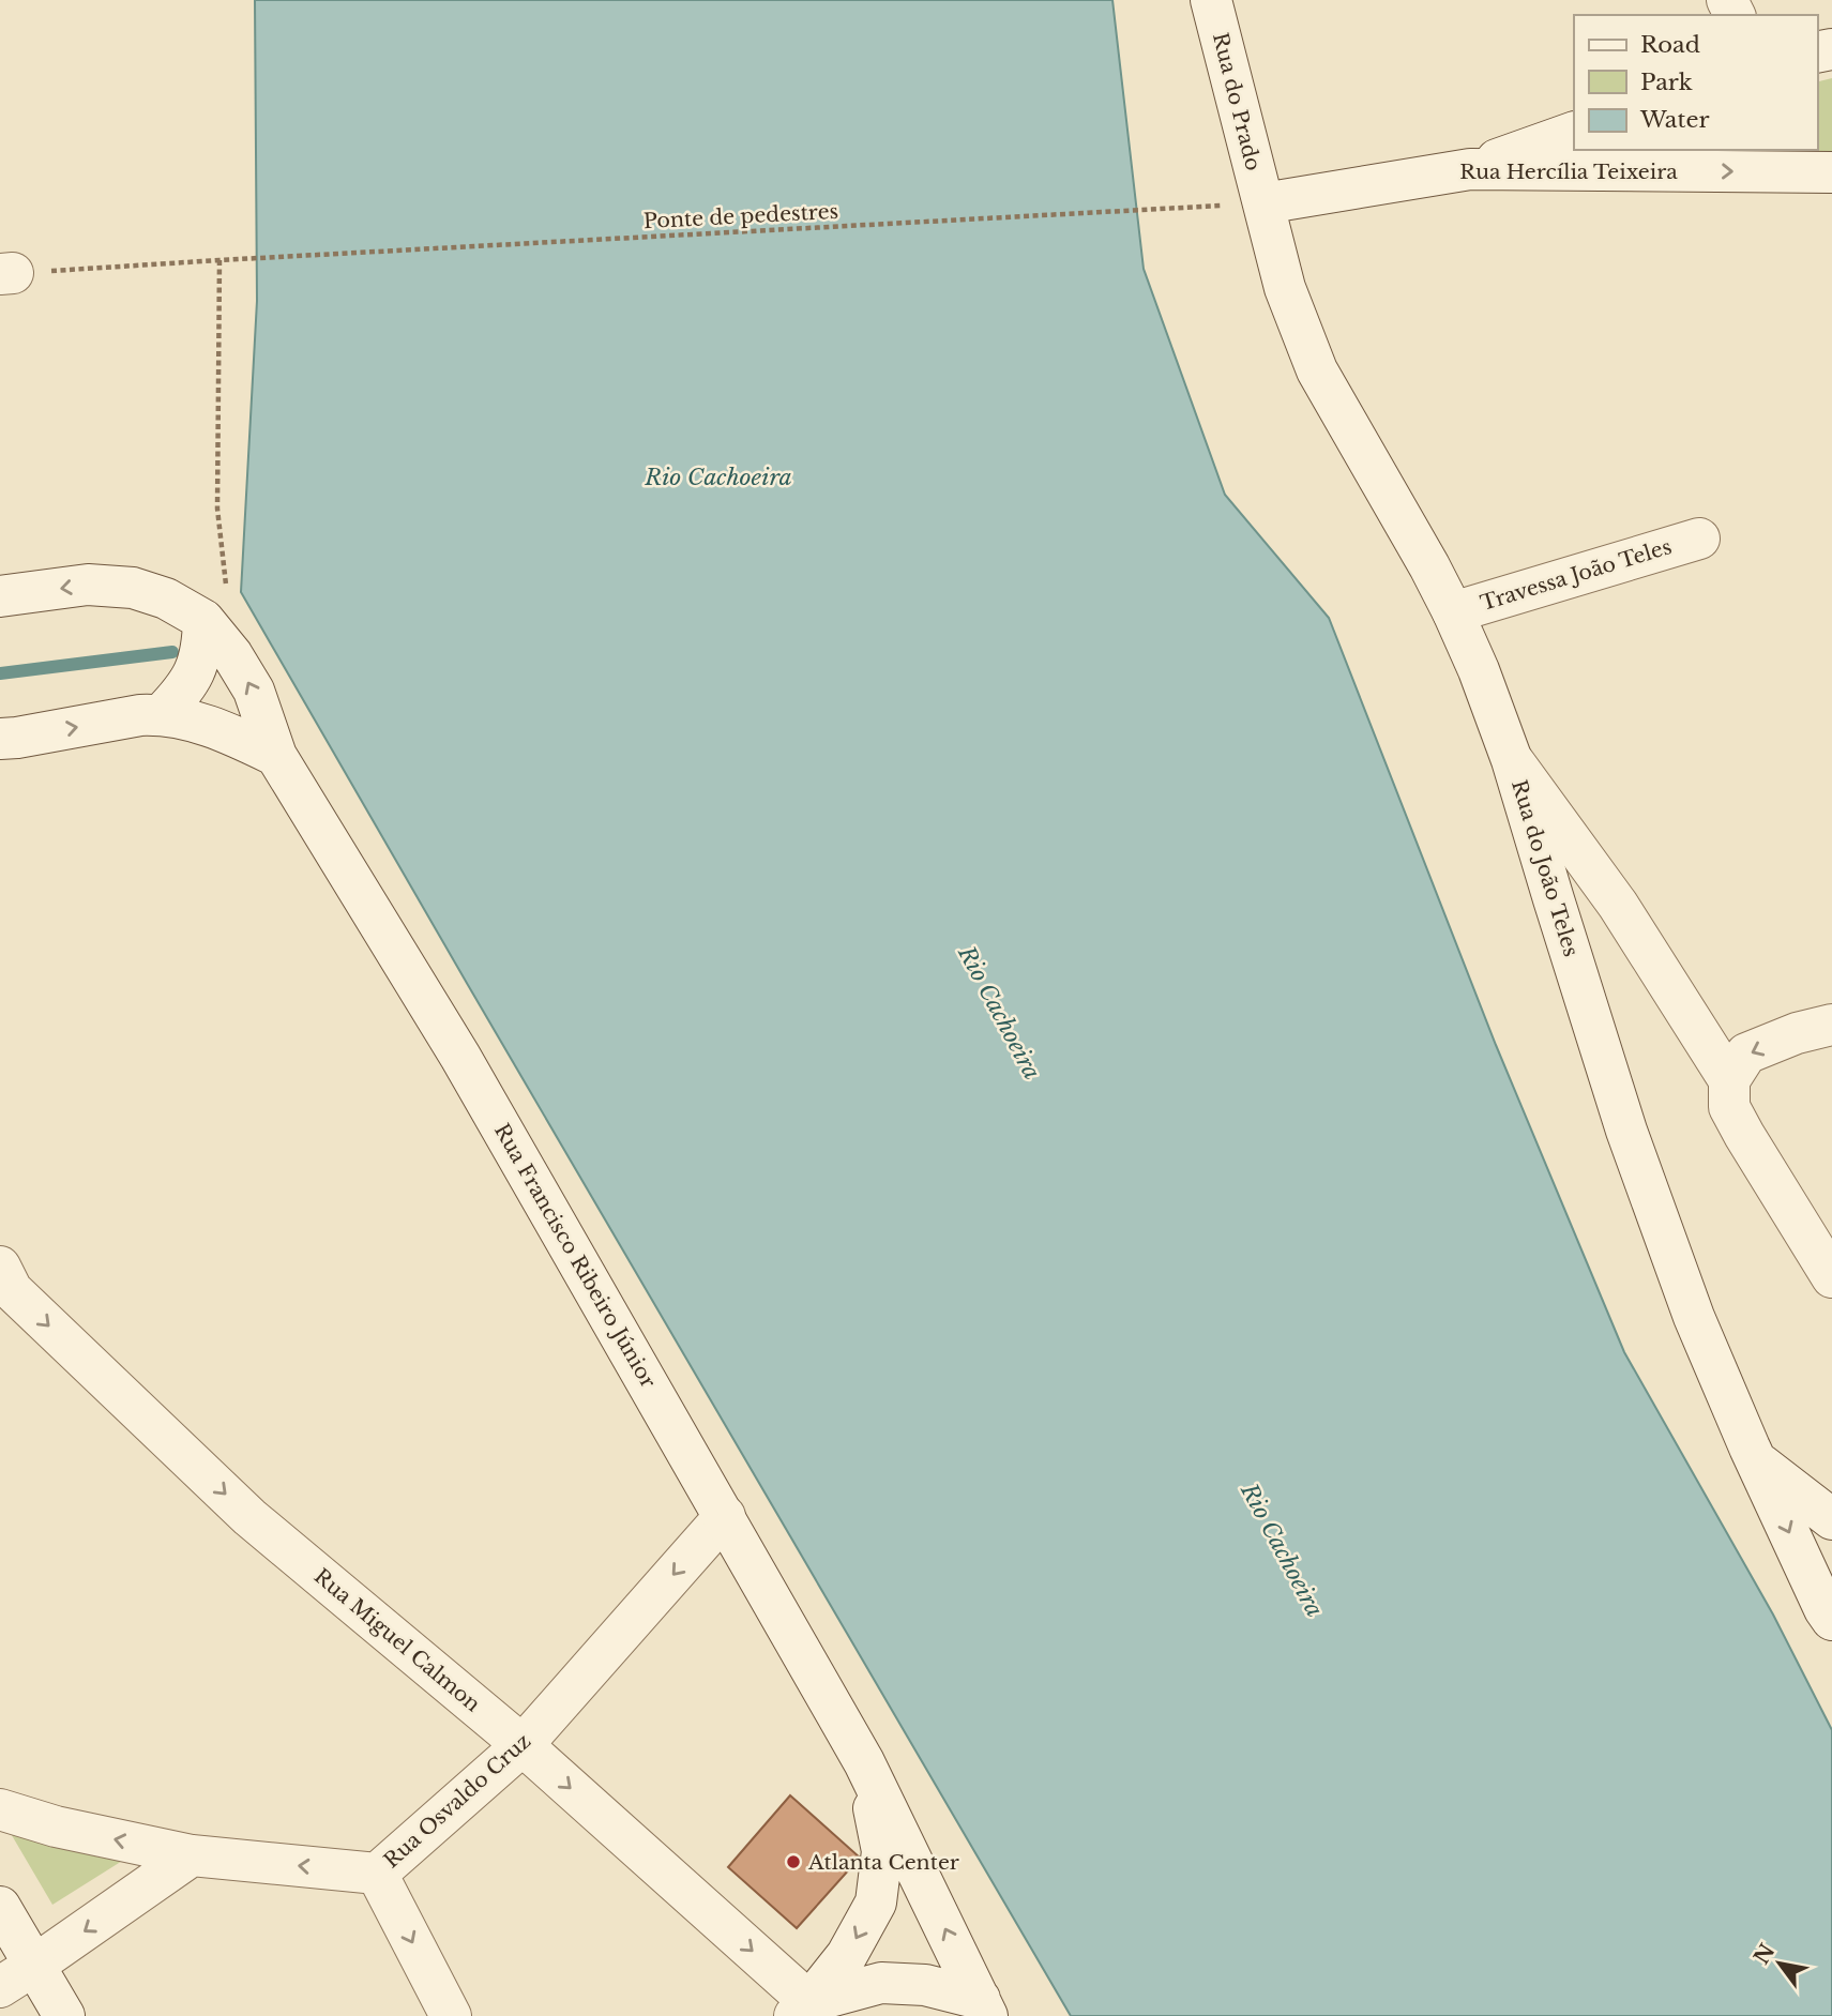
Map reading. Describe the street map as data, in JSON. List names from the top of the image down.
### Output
{
  "streets": {
    "main road": [
      "Rua do Prado",
      "Rua Hercília Teixeira",
      "Travessa João Teles",
      "Rua do João Teles",
      "Rua Francisco Ribeiro Júnior",
      "Rua Miguel Calmon",
      "Rua Osvaldo Cruz"
    ],
    "path": ["Ponte de pedestres"]
  },
  "crossings": [
    ["Rua do Prado", "Rua Hercília Teixeira"],
    ["Rua do Prado", "Ponte de pedestres"],
    ["Rua do Prado", "Rua do João Teles"],
    ["Rua Hercília Teixeira", "Ponte de pedestres"],
    ["Rua Hercília Teixeira", "Rua do João Teles"],
    ["Ponte de pedestres", "Rua do João Teles"],
    ["Travessa João Teles", "Rua do João Teles"],
    ["Rua Francisco Ribeiro Júnior", "Rua Miguel Calmon"],
    ["Rua Francisco Ribeiro Júnior", "Rua Osvaldo Cruz"],
    ["Rua Miguel Calmon", "Rua Osvaldo Cruz"]
  ],
  "one_way": ["Rua Miguel Calmon"],
  "water": ["Rio Cachoeira"],
  "places": ["Atlanta Center"],
  "legend": ["Road", "Park", "Water"],
  "north": "top left"
}
